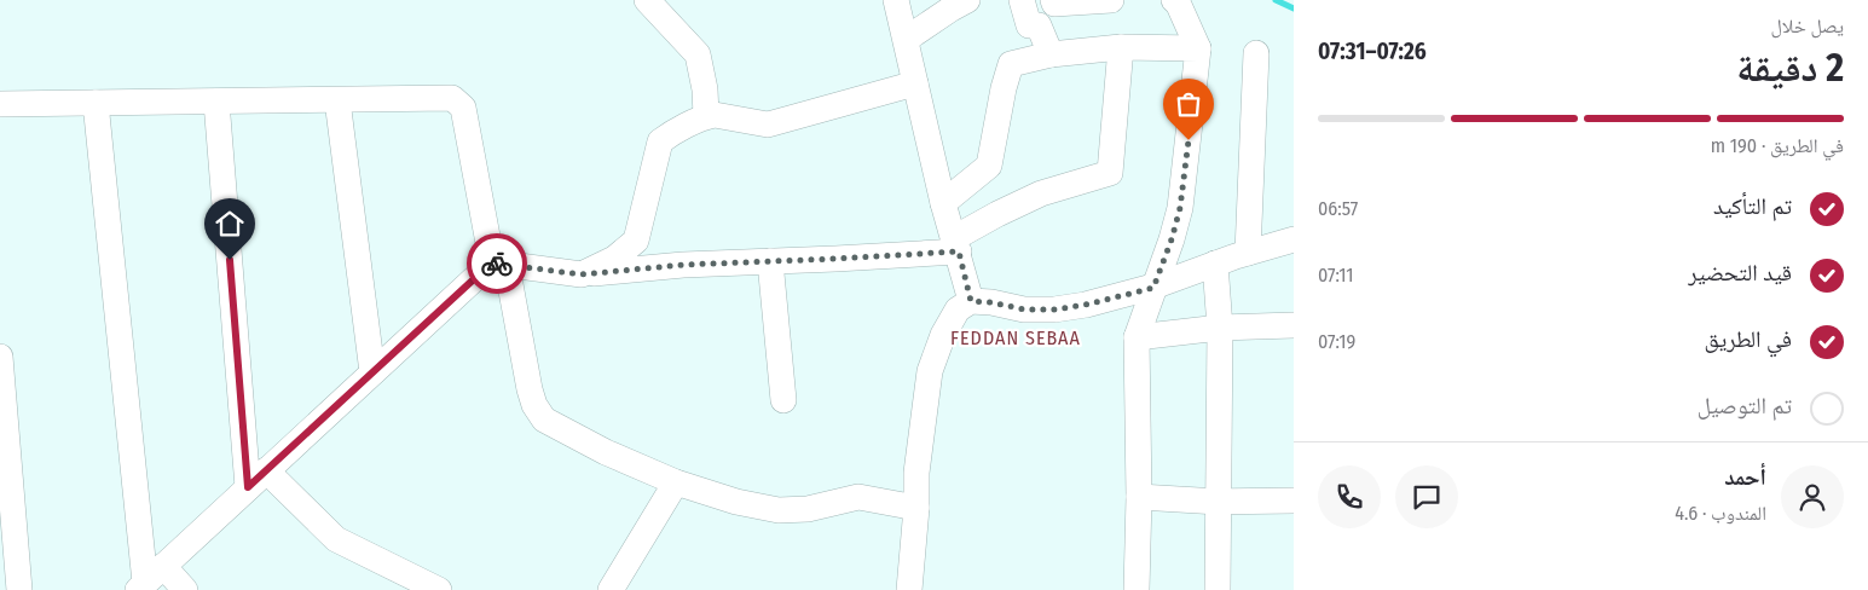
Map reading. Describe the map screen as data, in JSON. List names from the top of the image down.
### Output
{
  "districts": ["FEDDAN SEBAA"],
  "page": {
    "heading": ["2 دقيقة", "يصل خلال", "07:26–07:31"],
    "panel": ["أحمد", "المندوب · 4.6"],
    "bar": "في الطريق · 190 m",
    "list": [
      ["تم التأكيد", "06:57"],
      ["قيد التحضير", "07:11"],
      ["في الطريق", "07:19"],
      "تم التوصيل"
    ]
  }
}
